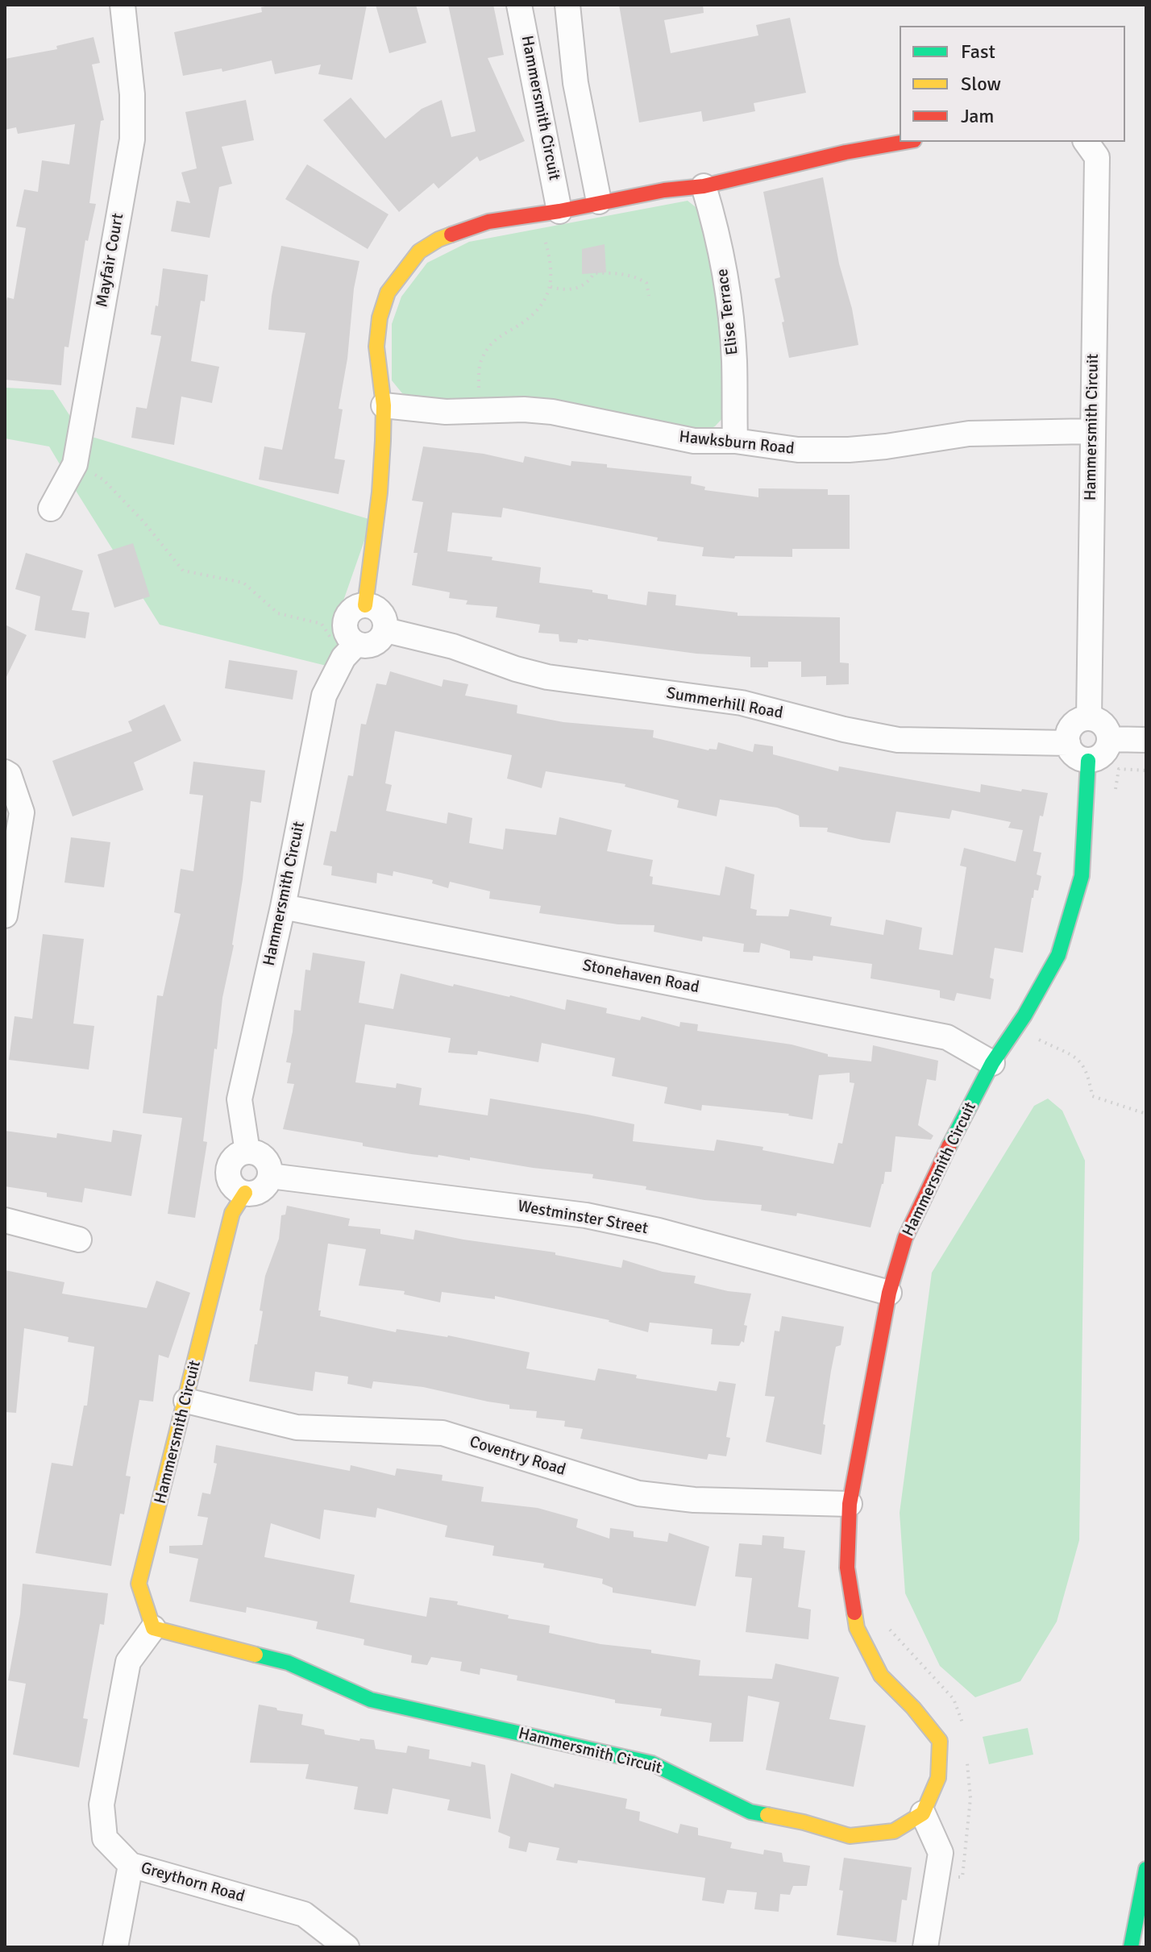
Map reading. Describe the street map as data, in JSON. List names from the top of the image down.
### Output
{
  "streets": {
    "street": [
      "Hammersmith Circuit",
      "Mayfair Court",
      "Elise Terrace",
      "Hawksburn Road",
      "Summerhill Road",
      "Stonehaven Road",
      "Westminster Street",
      "Coventry Road",
      "Greythorn Road"
    ]
  },
  "crossings": [
    ["Hammersmith Circuit", "Hawksburn Road"],
    ["Hammersmith Circuit", "Summerhill Road"],
    ["Hammersmith Circuit", "Stonehaven Road"],
    ["Hammersmith Circuit", "Westminster Street"],
    ["Hammersmith Circuit", "Coventry Road"],
    ["Hammersmith Circuit", "Greythorn Road"],
    ["Elise Terrace", "Hawksburn Road"]
  ],
  "legend": ["Fast", "Slow", "Jam"]
}
